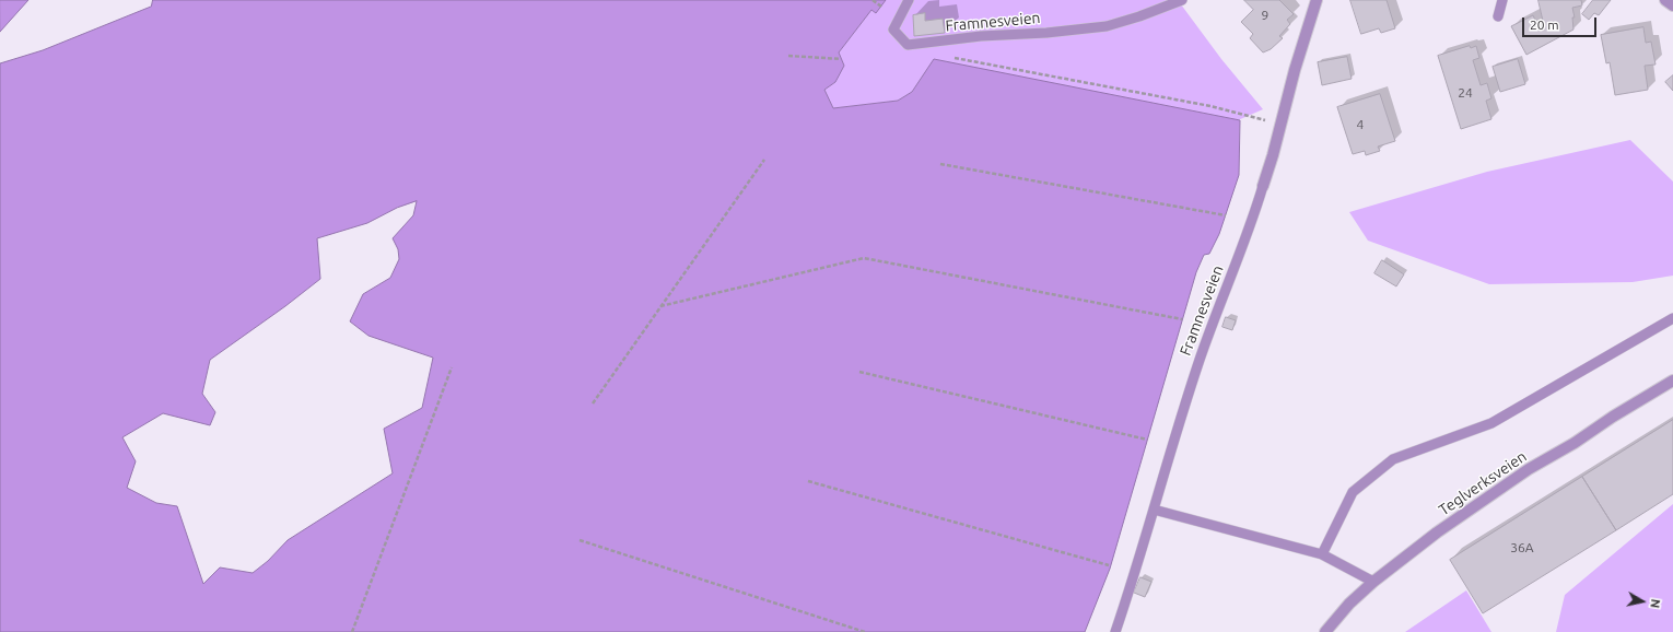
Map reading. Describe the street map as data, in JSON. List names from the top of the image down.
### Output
{
  "streets": {
    "street": ["Framnesveien", "Teglverksveien"]
  },
  "house_numbers": [
    "9",
    "24",
    "4",
    "36A"
  ],
  "scale_bar": "20 m",
  "north": "right"
}
